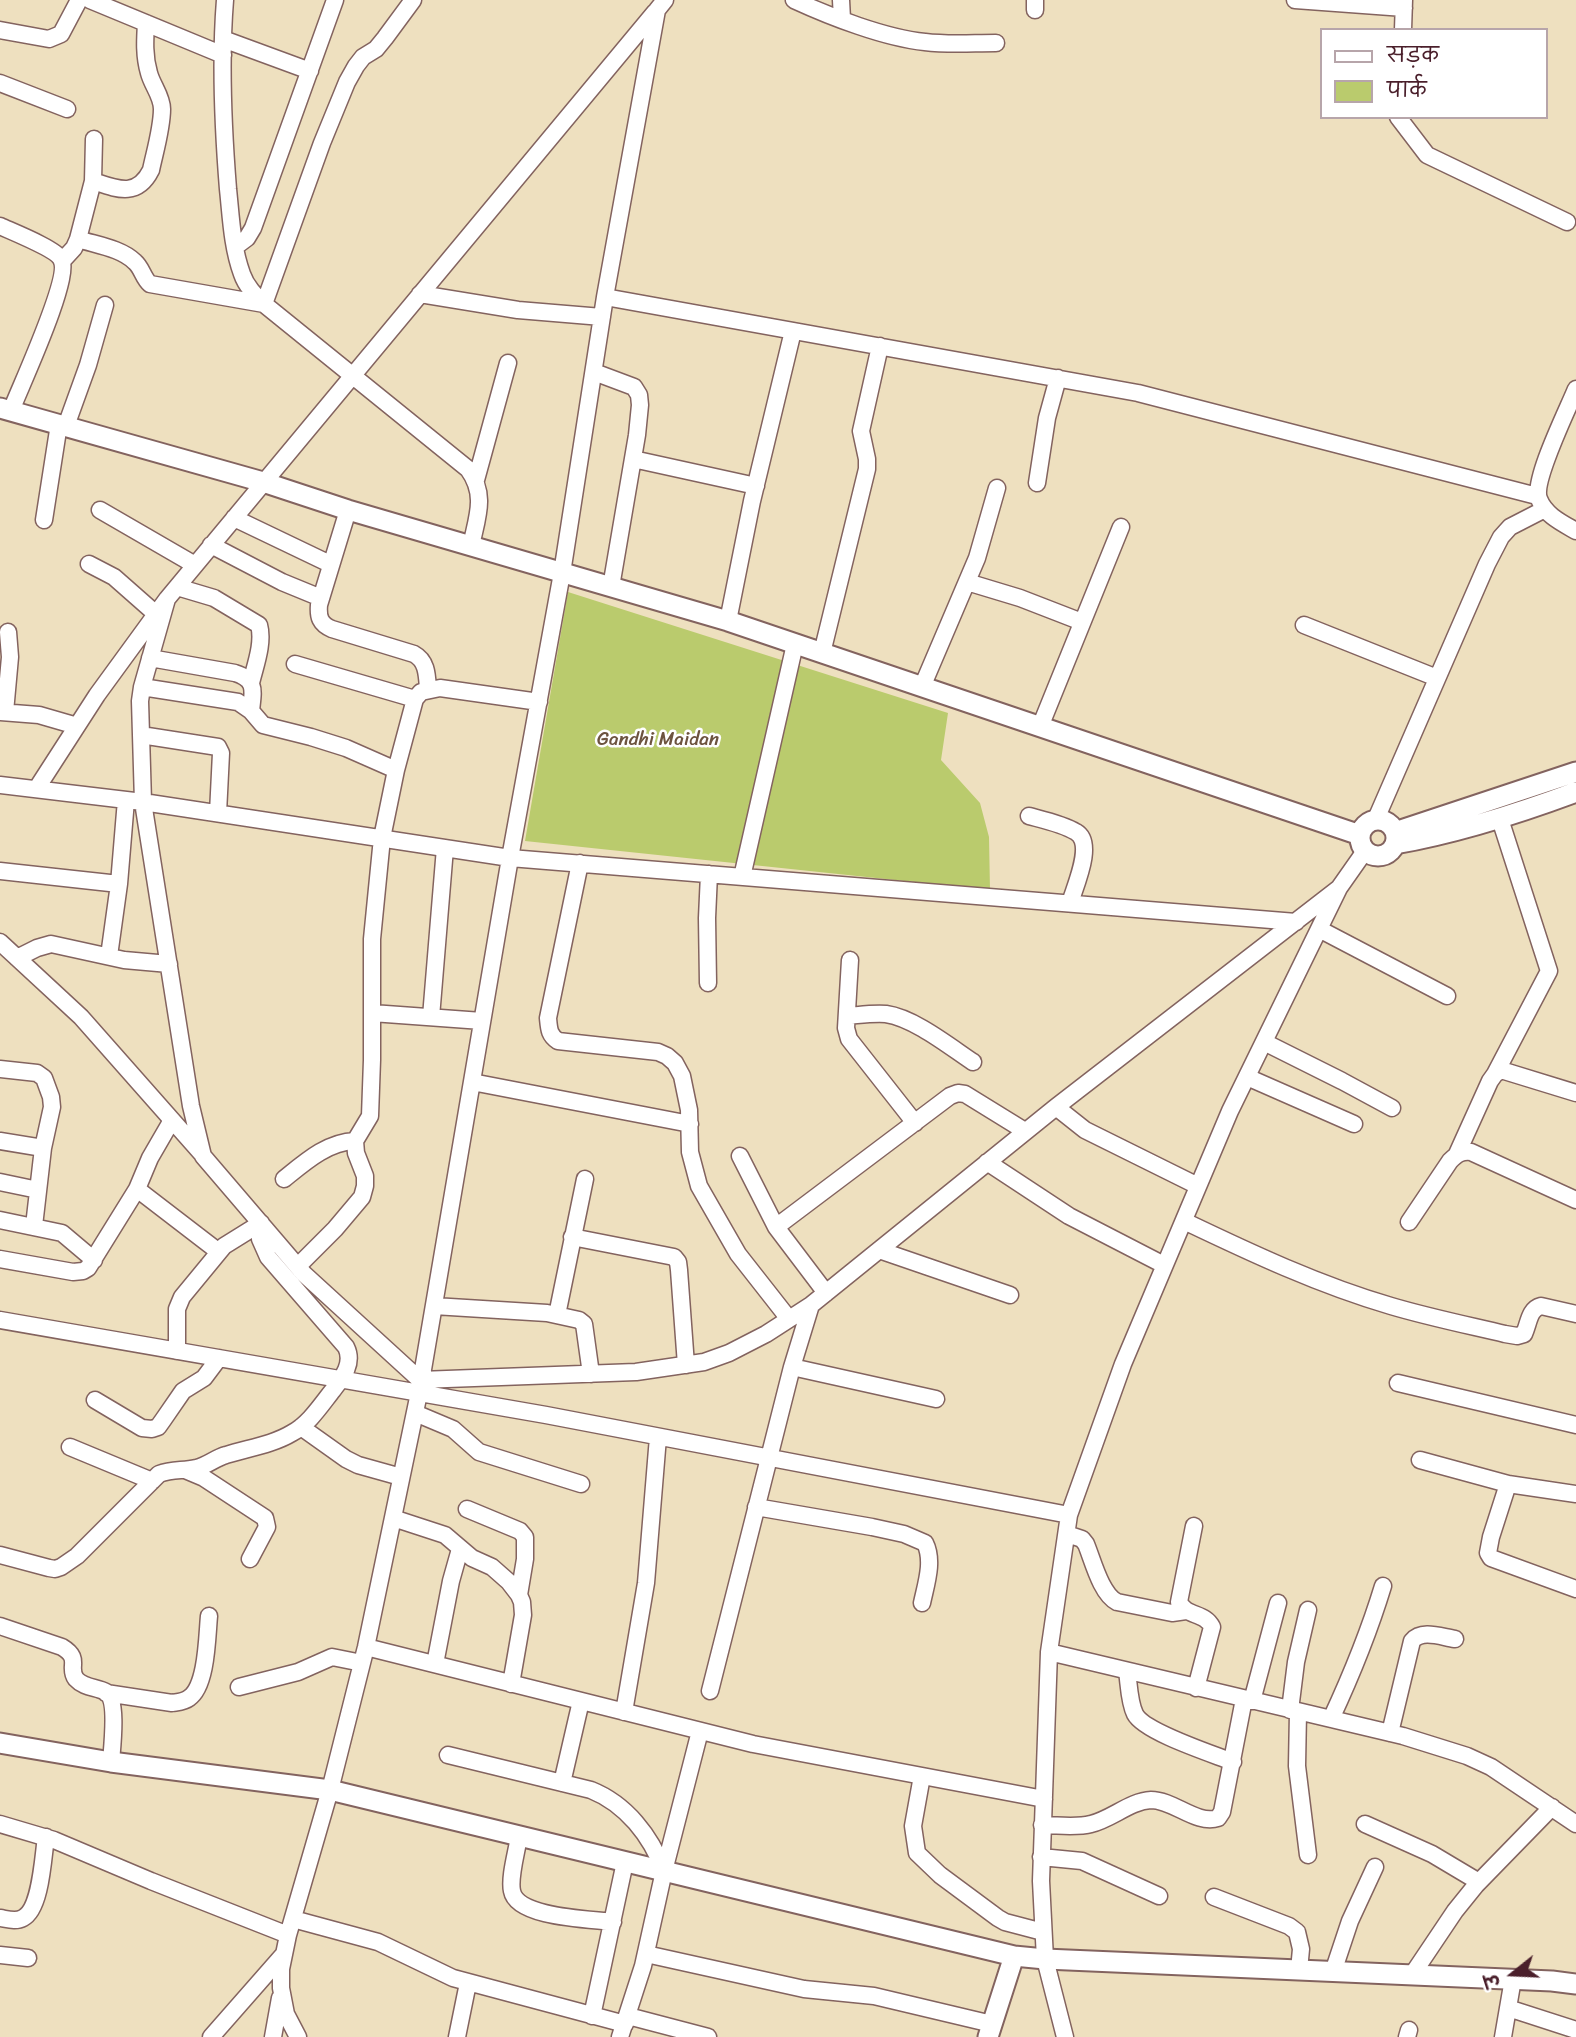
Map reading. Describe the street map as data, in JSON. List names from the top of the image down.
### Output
{
  "parks": ["Gandhi Maidan"],
  "legend": ["सड़क", "पार्क"],
  "north": "left"
}
